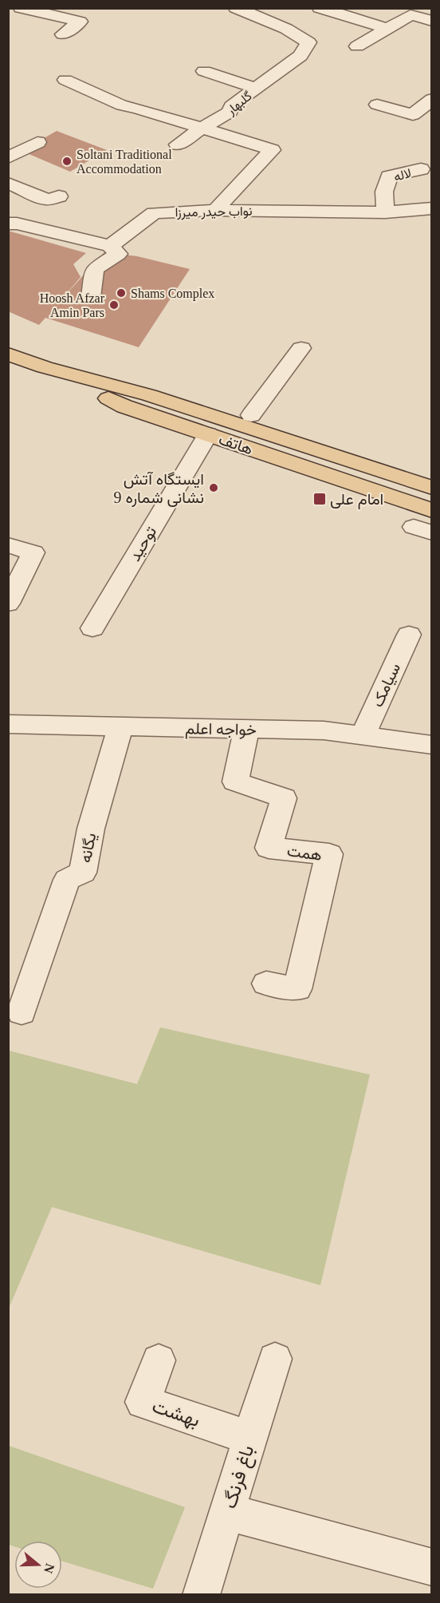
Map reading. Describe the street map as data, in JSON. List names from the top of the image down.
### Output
{
  "streets": {
    "main road": ["هاتف"],
    "street": [
      "گلبهار",
      "لاله",
      "نواب حیدر میرزا",
      "توحید",
      "سیامک",
      "خواجه اعلم",
      "یگانه",
      "همت",
      "بهشت",
      "باغ فرنگ"
    ]
  },
  "crossings": [
    ["گلبهار", "نواب حیدر میرزا"],
    ["لاله", "نواب حیدر میرزا"],
    ["هاتف", "توحید"],
    ["سیامک", "خواجه اعلم"],
    ["خواجه اعلم", "یگانه"],
    ["خواجه اعلم", "همت"],
    ["بهشت", "باغ فرنگ"]
  ],
  "places": {
    "other": [
      "Soltani Traditional Accommodation",
      "Shams Complex",
      "Hoosh Afzar Amin Pars",
      "ایستگاه آتش نشانی شماره 9"
    ],
    "transit": ["امام علی"]
  },
  "north": "right"
}
